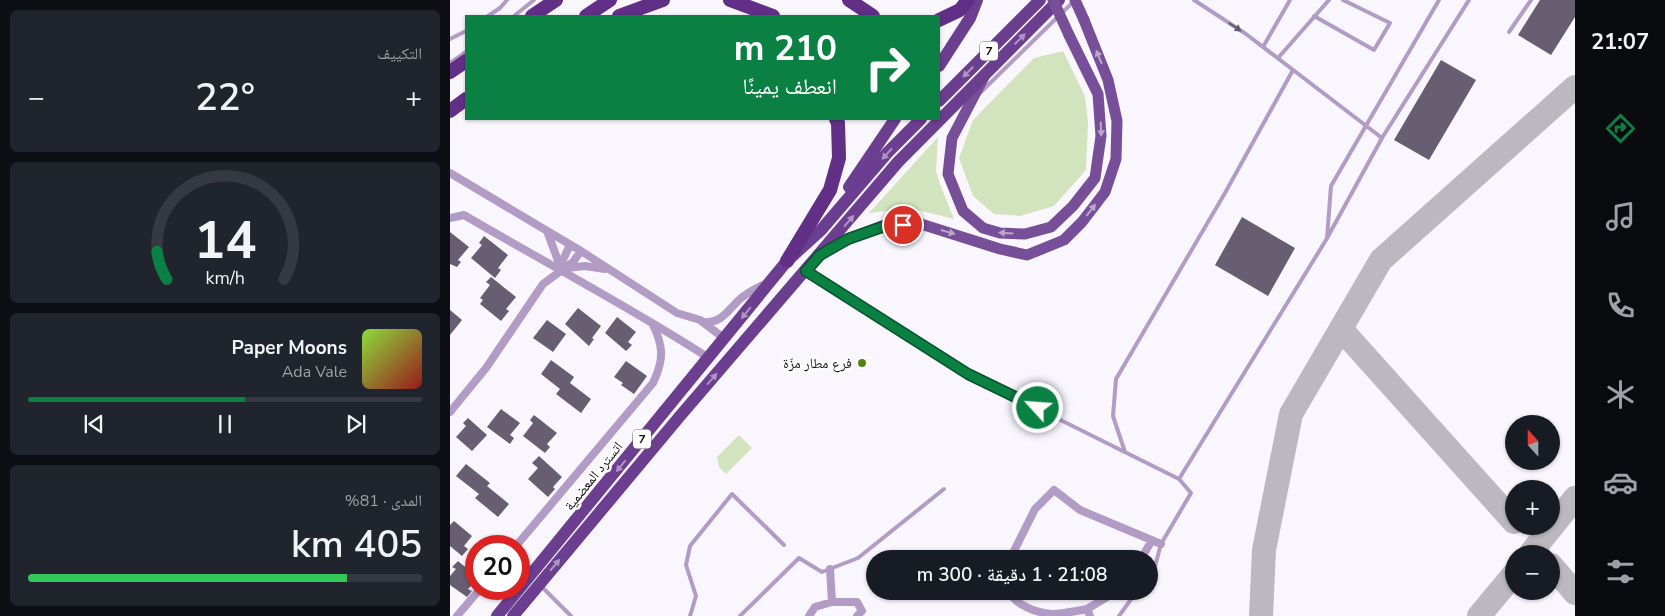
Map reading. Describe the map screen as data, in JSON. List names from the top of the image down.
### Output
{
  "streets": {
    "highway": ["7", "اتسترد المعضمية"]
  },
  "crossings": [
    ["7", "اتسترد المعضمية"]
  ],
  "places": ["فرع مطار مزّة"],
  "north": "top",
  "page": {
    "tabs": "21:07",
    "tile": [
      "التكييف",
      ["المدى · 81%", "405 km"]
    ],
    "turn": ["210 m", "انعطف يمينًا"],
    "heat": ["−", "22°", "+"],
    "song": ["Paper Moons", "Ada Vale"],
    "map_buttons": ["+", "−"],
    "limit": "20",
    "trip": "21:08 · 1 دقيقة · 300 m",
    "gauge": ["14", "km/h"]
  }
}
